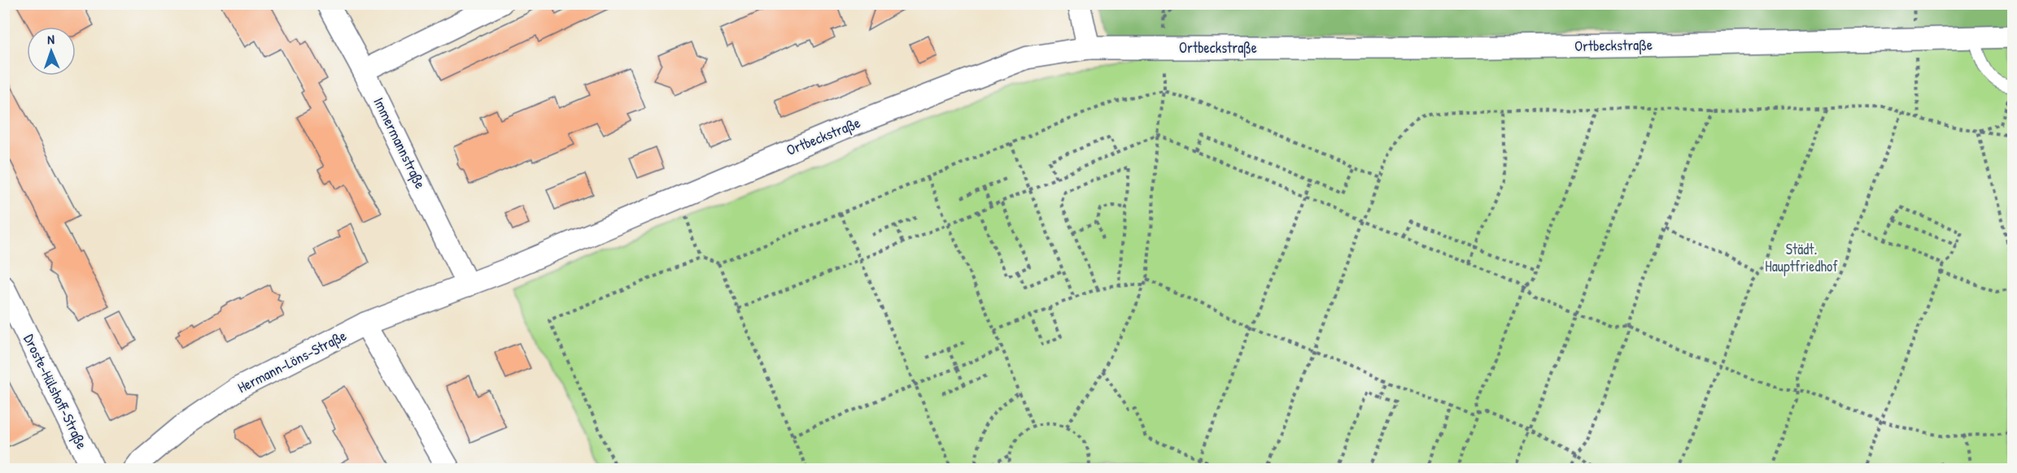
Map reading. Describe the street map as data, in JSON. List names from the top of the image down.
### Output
{
  "streets": {
    "street": [
      "Ortbeckstraße",
      "Immermannstraße",
      "Hermann-Löns-Straße",
      "Droste-Hülshoff-Straße"
    ]
  },
  "crossings": [
    ["Ortbeckstraße", "Immermannstraße"],
    ["Ortbeckstraße", "Hermann-Löns-Straße"],
    ["Immermannstraße", "Hermann-Löns-Straße"]
  ],
  "parks": ["Städt. Hauptfriedhof"],
  "north": "top"
}
